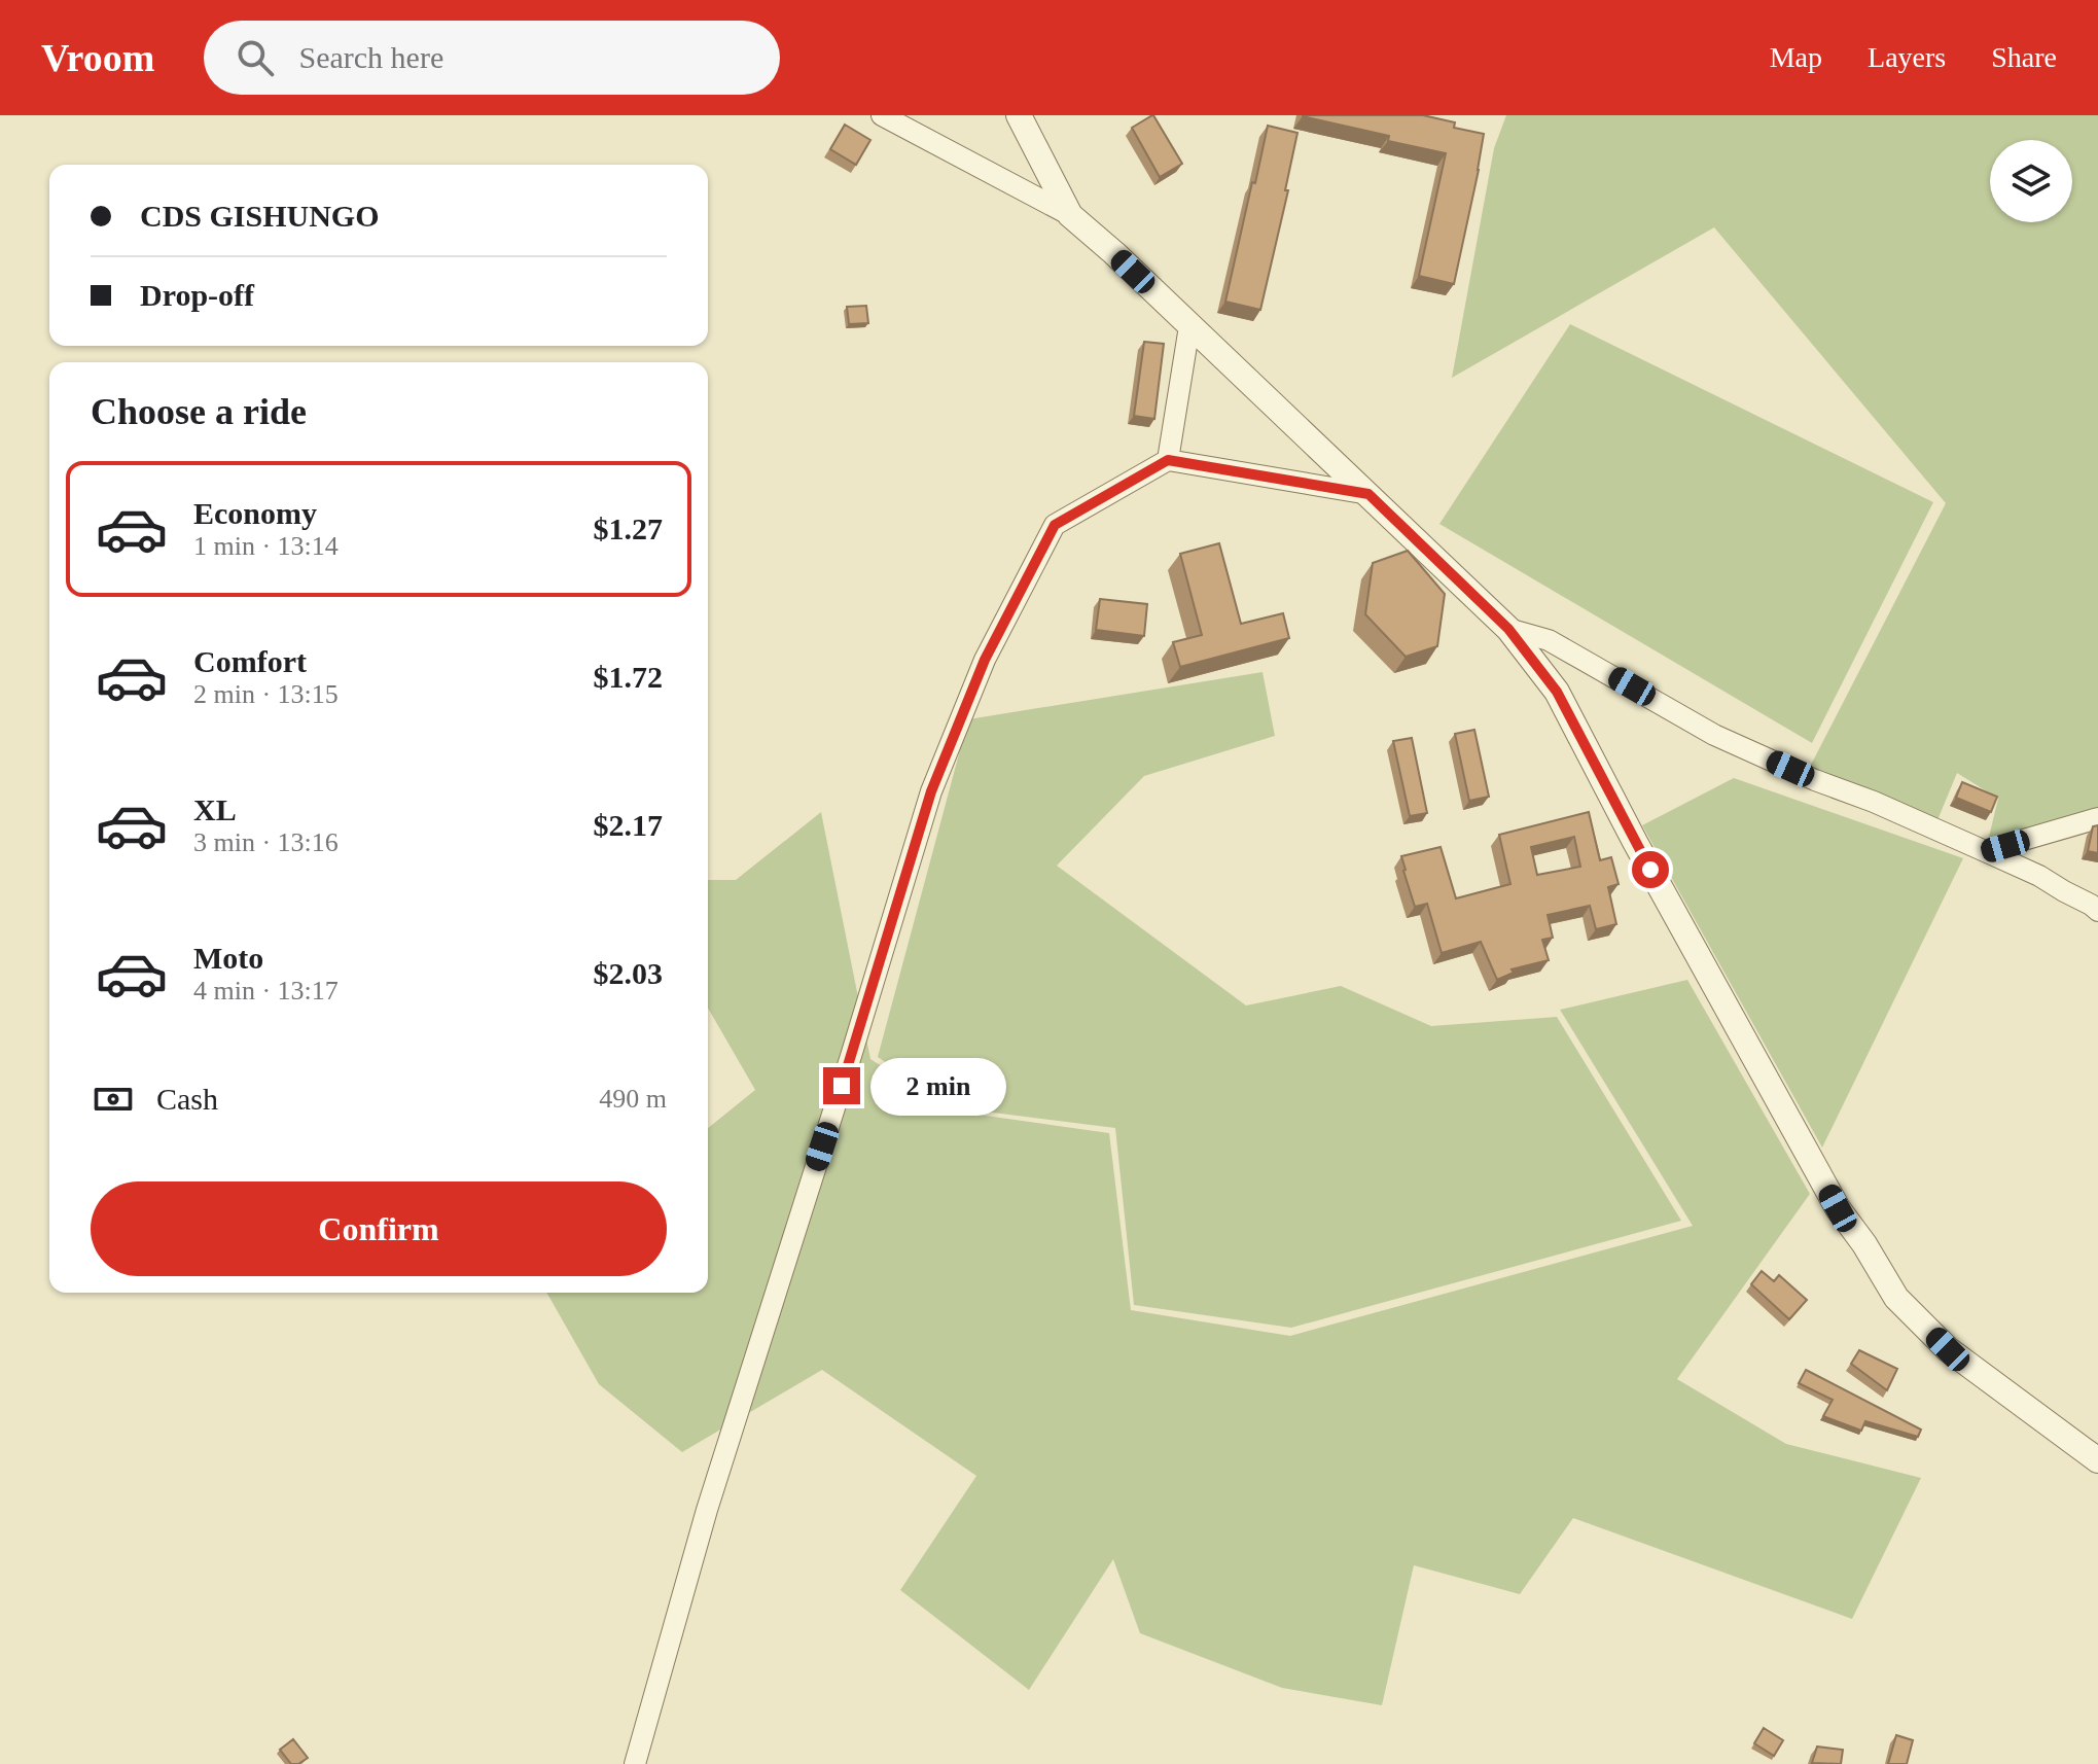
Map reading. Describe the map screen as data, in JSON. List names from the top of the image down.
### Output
{
  "page": {
    "header": "Vroom",
    "search": "Search here",
    "nav": ["Map", "Layers", "Share"],
    "banner": ["CDS GISHUNGO", "Drop-off"],
    "heading": "Choose a ride",
    "list": [
      {
        "name": "Economy",
        "note": "1 min · 13:14",
        "value": "$1.27"
      },
      {
        "name": "Comfort",
        "note": "2 min · 13:15",
        "value": "$1.72"
      },
      {
        "name": "XL",
        "note": "3 min · 13:16",
        "value": "$2.17"
      },
      {
        "name": "Moto",
        "note": "4 min · 13:17",
        "value": "$2.03"
      }
    ],
    "pay": ["Cash", "490 m"],
    "bubble": "2 min",
    "buttons": "Confirm"
  }
}
